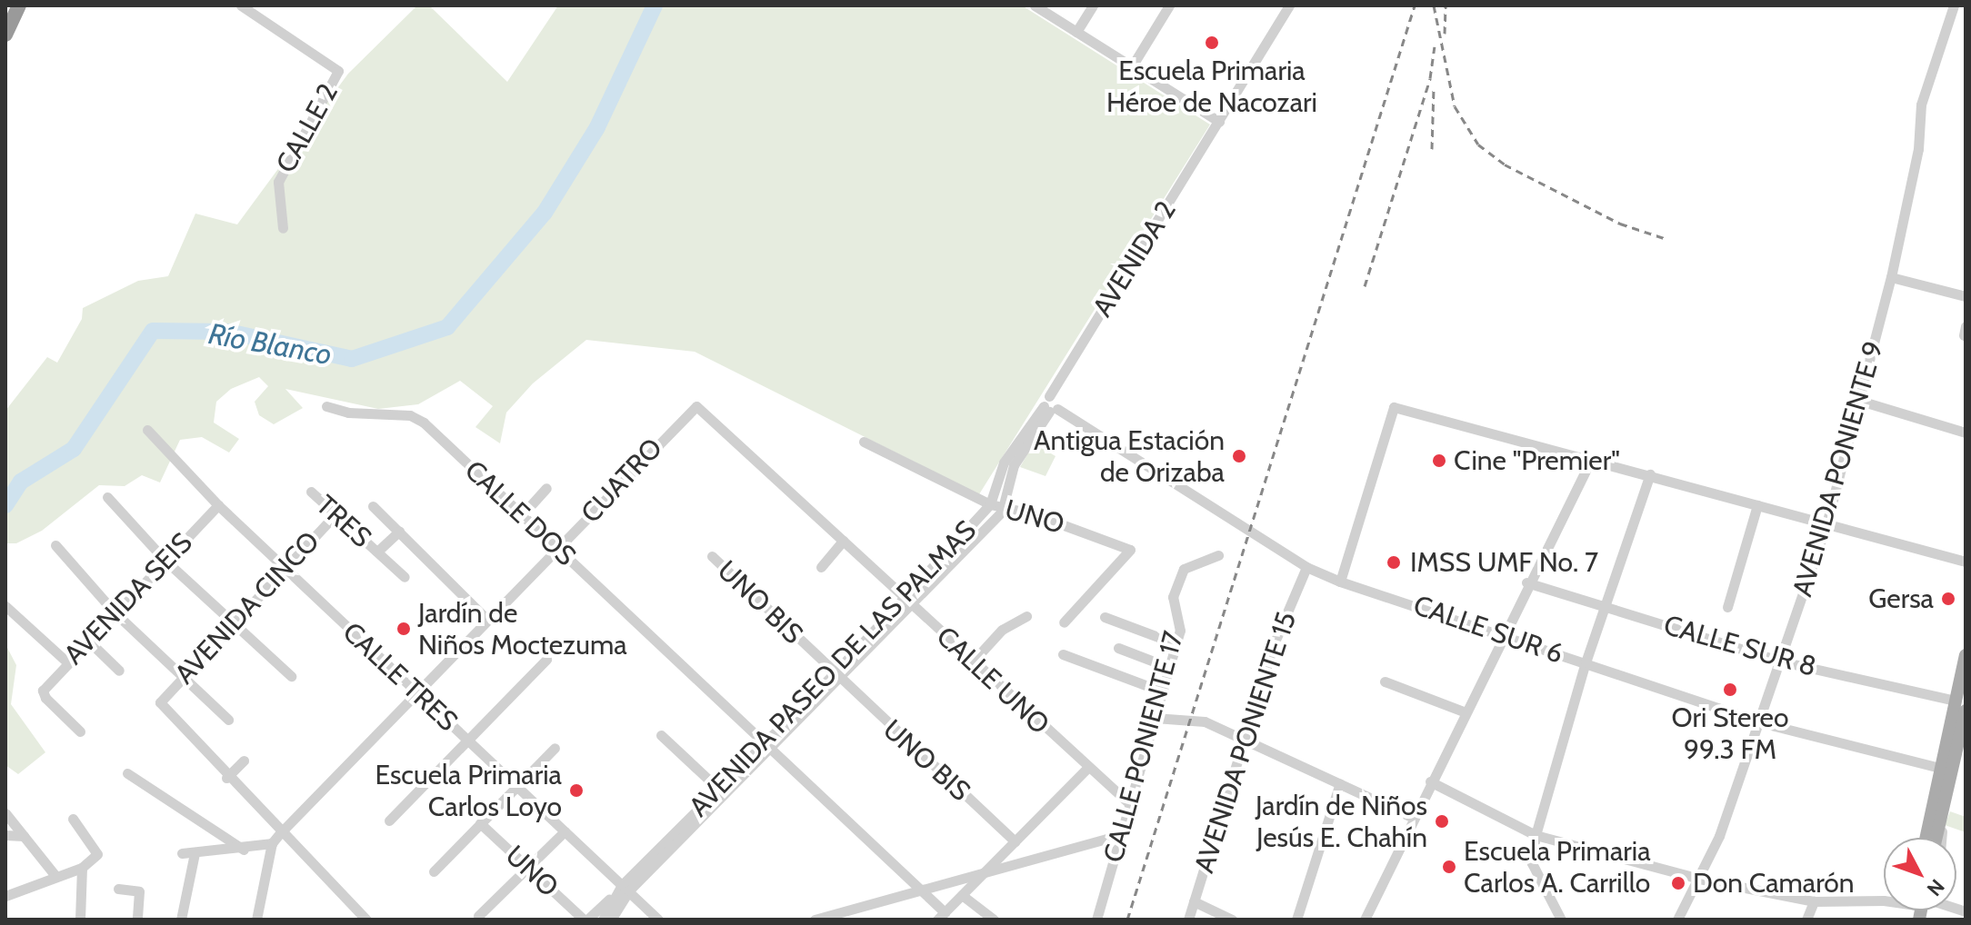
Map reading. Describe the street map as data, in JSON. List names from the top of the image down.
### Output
{
  "streets": {
    "street": [
      "CALLE 2",
      "AVENIDA 2",
      "AVENIDA PONIENTE 9",
      "CUATRO",
      "CALLE DOS",
      "UNO",
      "TRES",
      "AVENIDA SEIS",
      "UNO BIS",
      "AVENIDA CINCO",
      "CALLE SUR 6",
      "CALLE SUR 8",
      "AVENIDA PASEO DE LAS PALMAS",
      "CALLE TRES",
      "CALLE UNO",
      "AVENIDA PONIENTE 15",
      "CALLE PONIENTE 17"
    ]
  },
  "crossings": [
    ["AVENIDA 2", "CALLE SUR 6"],
    ["AVENIDA 2", "AVENIDA PASEO DE LAS PALMAS"],
    ["AVENIDA PONIENTE 9", "CALLE SUR 6"],
    ["AVENIDA PONIENTE 9", "CALLE SUR 8"],
    ["CUATRO", "CALLE DOS"],
    ["CUATRO", "CALLE TRES"],
    ["CUATRO", "CALLE UNO"],
    ["CALLE DOS", "AVENIDA PASEO DE LAS PALMAS"],
    ["UNO", "AVENIDA PASEO DE LAS PALMAS"],
    ["TRES", "AVENIDA CINCO"],
    ["AVENIDA SEIS", "CALLE TRES"],
    ["UNO BIS", "AVENIDA PASEO DE LAS PALMAS"],
    ["AVENIDA CINCO", "CALLE TRES"],
    ["CALLE SUR 6", "AVENIDA PASEO DE LAS PALMAS"],
    ["CALLE SUR 6", "AVENIDA PONIENTE 15"],
    ["AVENIDA PASEO DE LAS PALMAS", "CALLE TRES"],
    ["AVENIDA PASEO DE LAS PALMAS", "CALLE UNO"],
    ["CALLE UNO", "CALLE PONIENTE 17"]
  ],
  "water": ["Río Blanco"],
  "places": [
    "Escuela Primaria Héroe de Nacozari",
    "Antigua Estación de Orizaba",
    "Cine \"Premier\"",
    "IMSS UMF No. 7",
    "Gersa",
    "Jardín de Niños Moctezuma",
    "Ori Stereo 99.3 FM",
    "Escuela Primaria Carlos Loyo",
    "Jardín de Niños Jesús E. Chahín",
    "Escuela Primaria Carlos A. Carrillo",
    "Don Camarón"
  ],
  "north": "bottom right"
}
